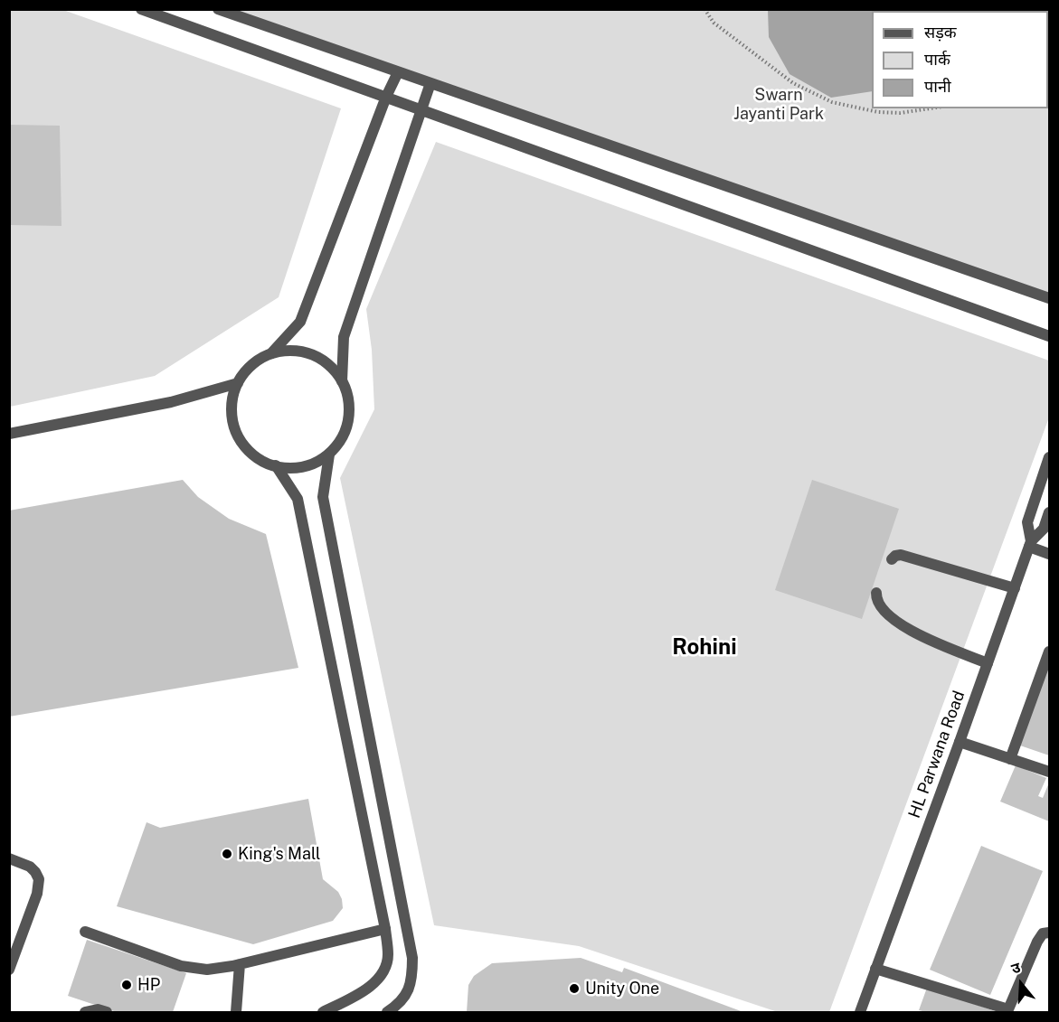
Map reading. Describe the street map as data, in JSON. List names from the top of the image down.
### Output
{
  "streets": {
    "street": ["HL Parwana Road"]
  },
  "districts": ["Rohini"],
  "parks": ["Swarn Jayanti Park"],
  "places": ["King's Mall", "HP", "Unity One"],
  "legend": ["सड़क", "पार्क", "पानी"],
  "north": "top"
}
